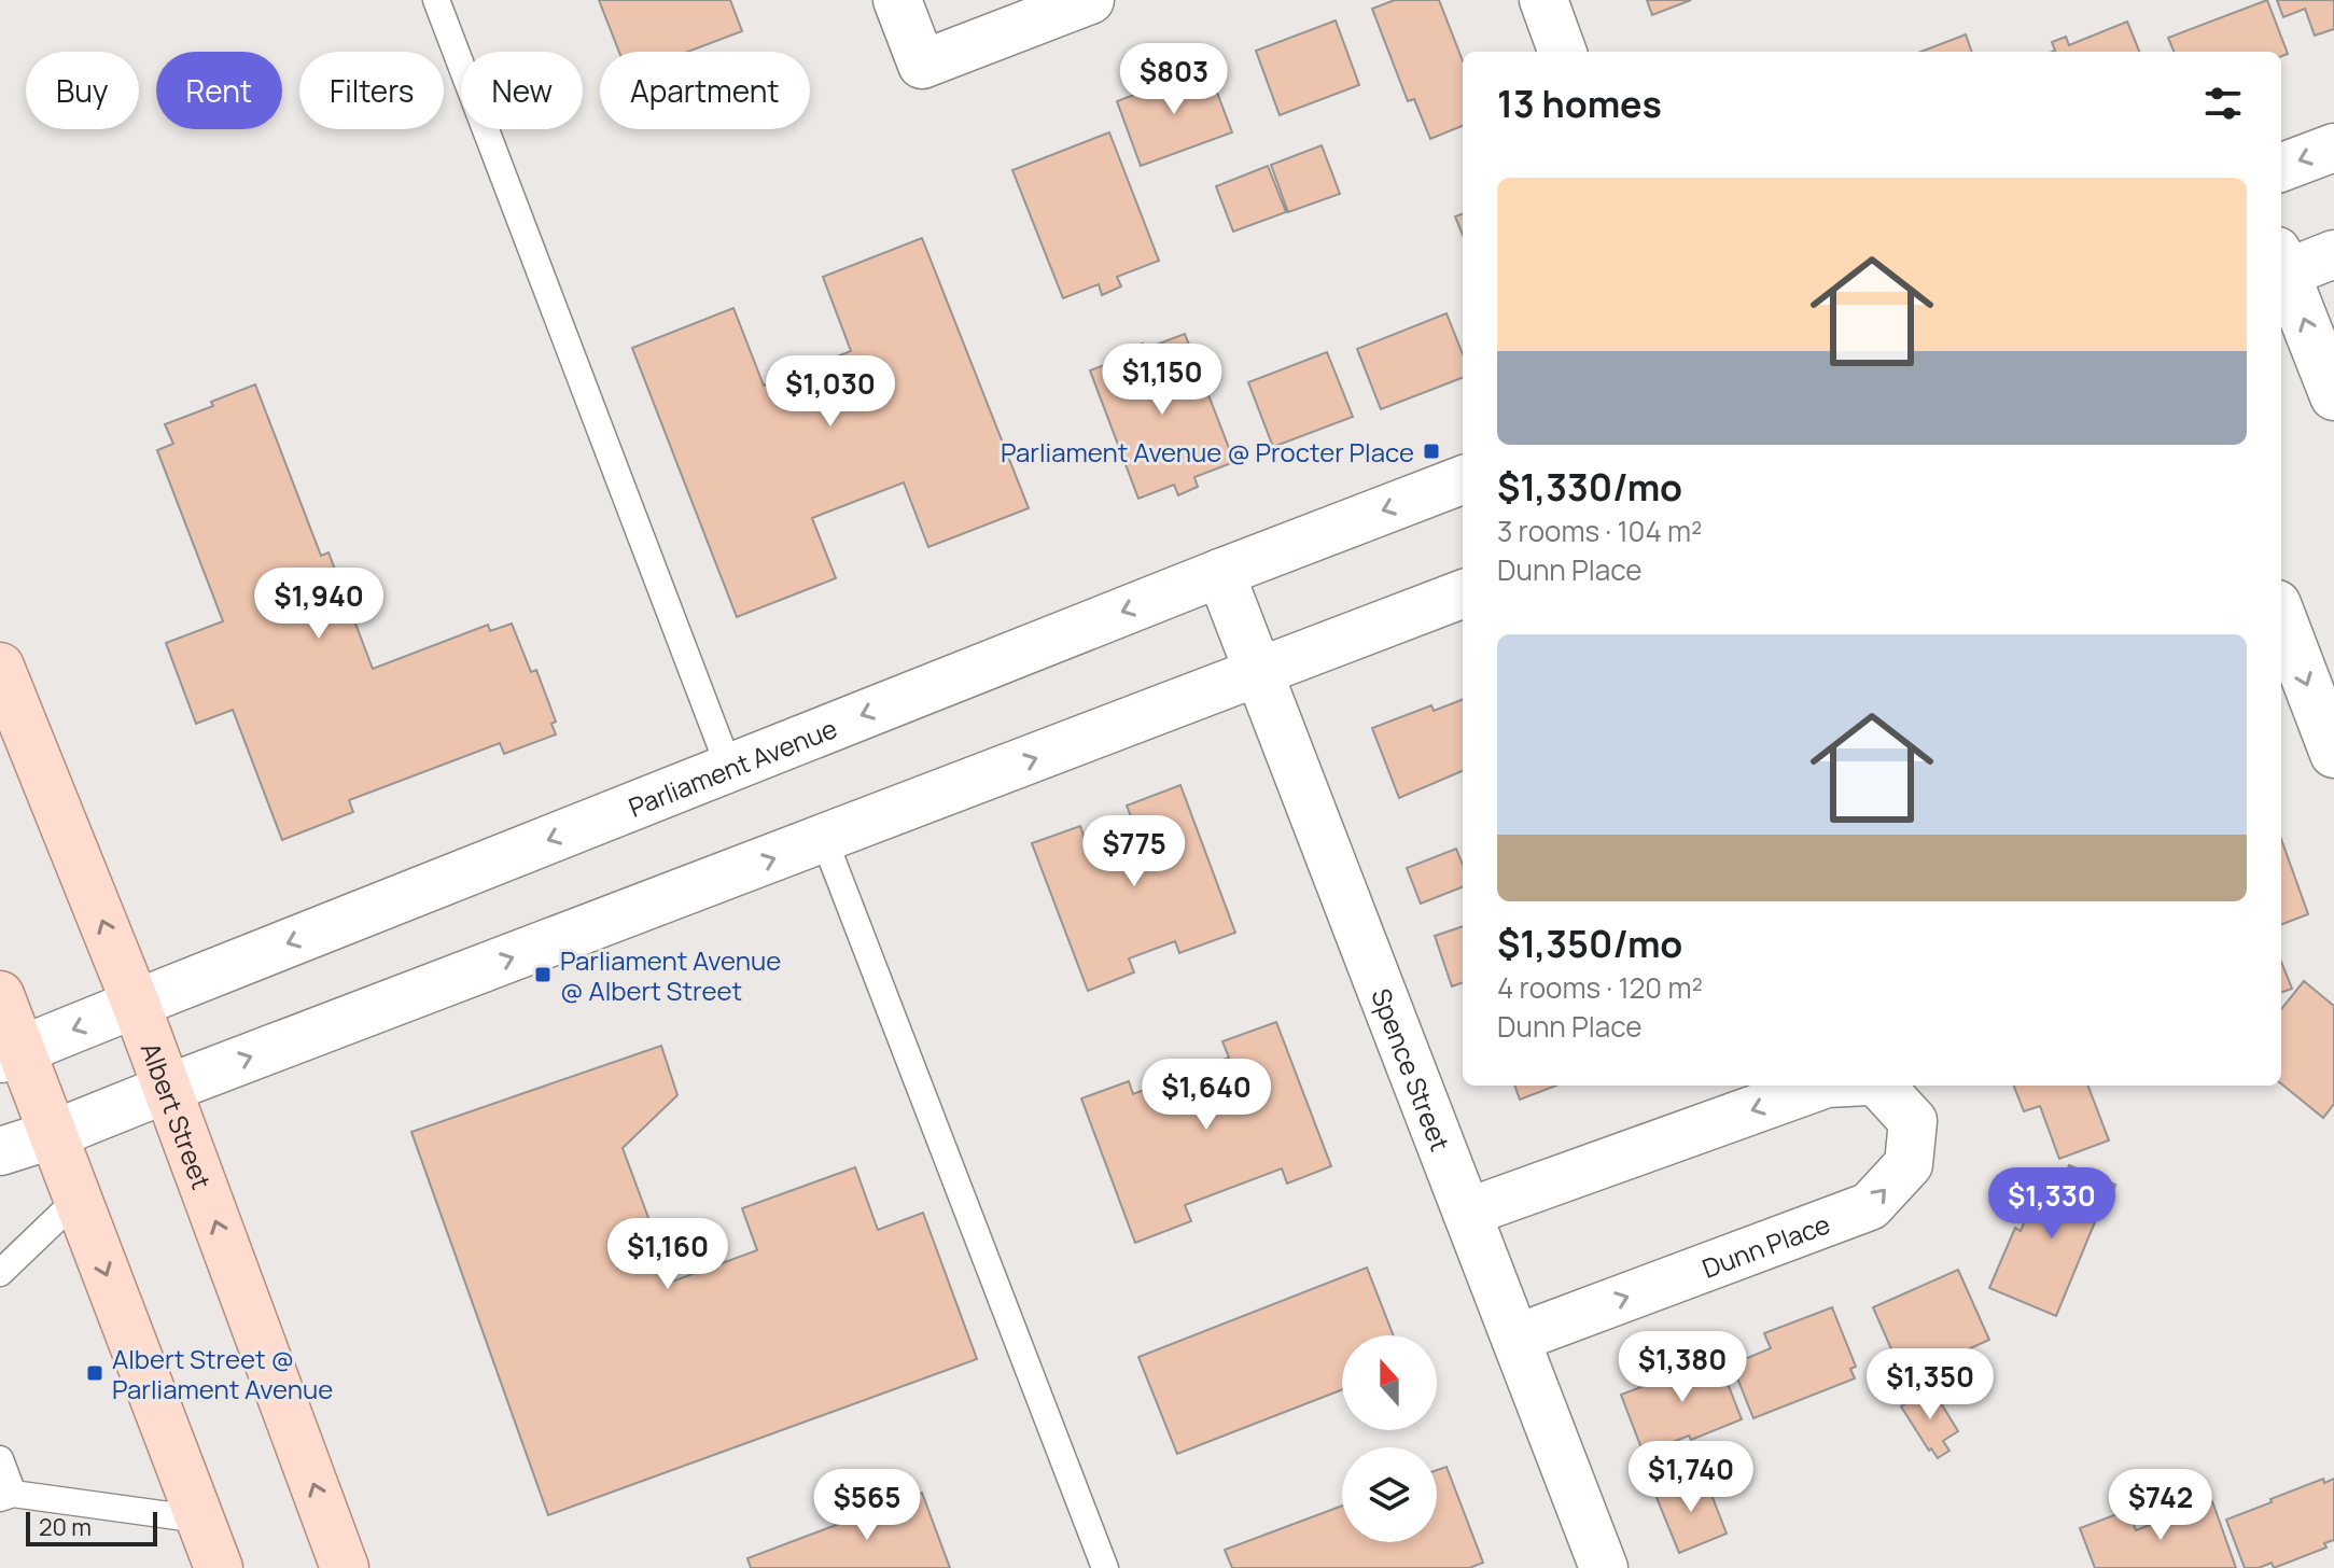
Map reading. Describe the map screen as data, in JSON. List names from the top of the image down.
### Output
{
  "streets": {
    "main road": ["Albert Street"],
    "street": ["Parliament Avenue", "Spence Street", "Dunn Place"]
  },
  "crossings": [
    ["Parliament Avenue", "Spence Street"],
    ["Parliament Avenue", "Albert Street"],
    ["Spence Street", "Dunn Place"]
  ],
  "one_way": ["Dunn Place"],
  "places": {
    "transit": ["Parliament Avenue @ Procter Place", "Parliament Avenue @ Albert Street", "Albert Street @ Parliament Avenue"]
  },
  "scale_bar": "20 m",
  "north": "top",
  "page": {
    "price": [
      "$803",
      "$1,150",
      "$1,030",
      "$1,940",
      "$775",
      "$1,640",
      "$1,330",
      "$1,160",
      "$1,380",
      "$1,350",
      "$1,740",
      "$565",
      "$742"
    ],
    "chip": [
      "Buy",
      "Rent",
      "Filters",
      "New",
      "Apartment"
    ],
    "heading": "13 homes",
    "list": [
      {
        "name": "$1,330/mo",
        "note": "3 rooms · 104 m² · Dunn Place"
      },
      {
        "name": "$1,350/mo",
        "note": "4 rooms · 120 m² · Dunn Place"
      }
    ],
    "scale": "20 m"
  }
}
